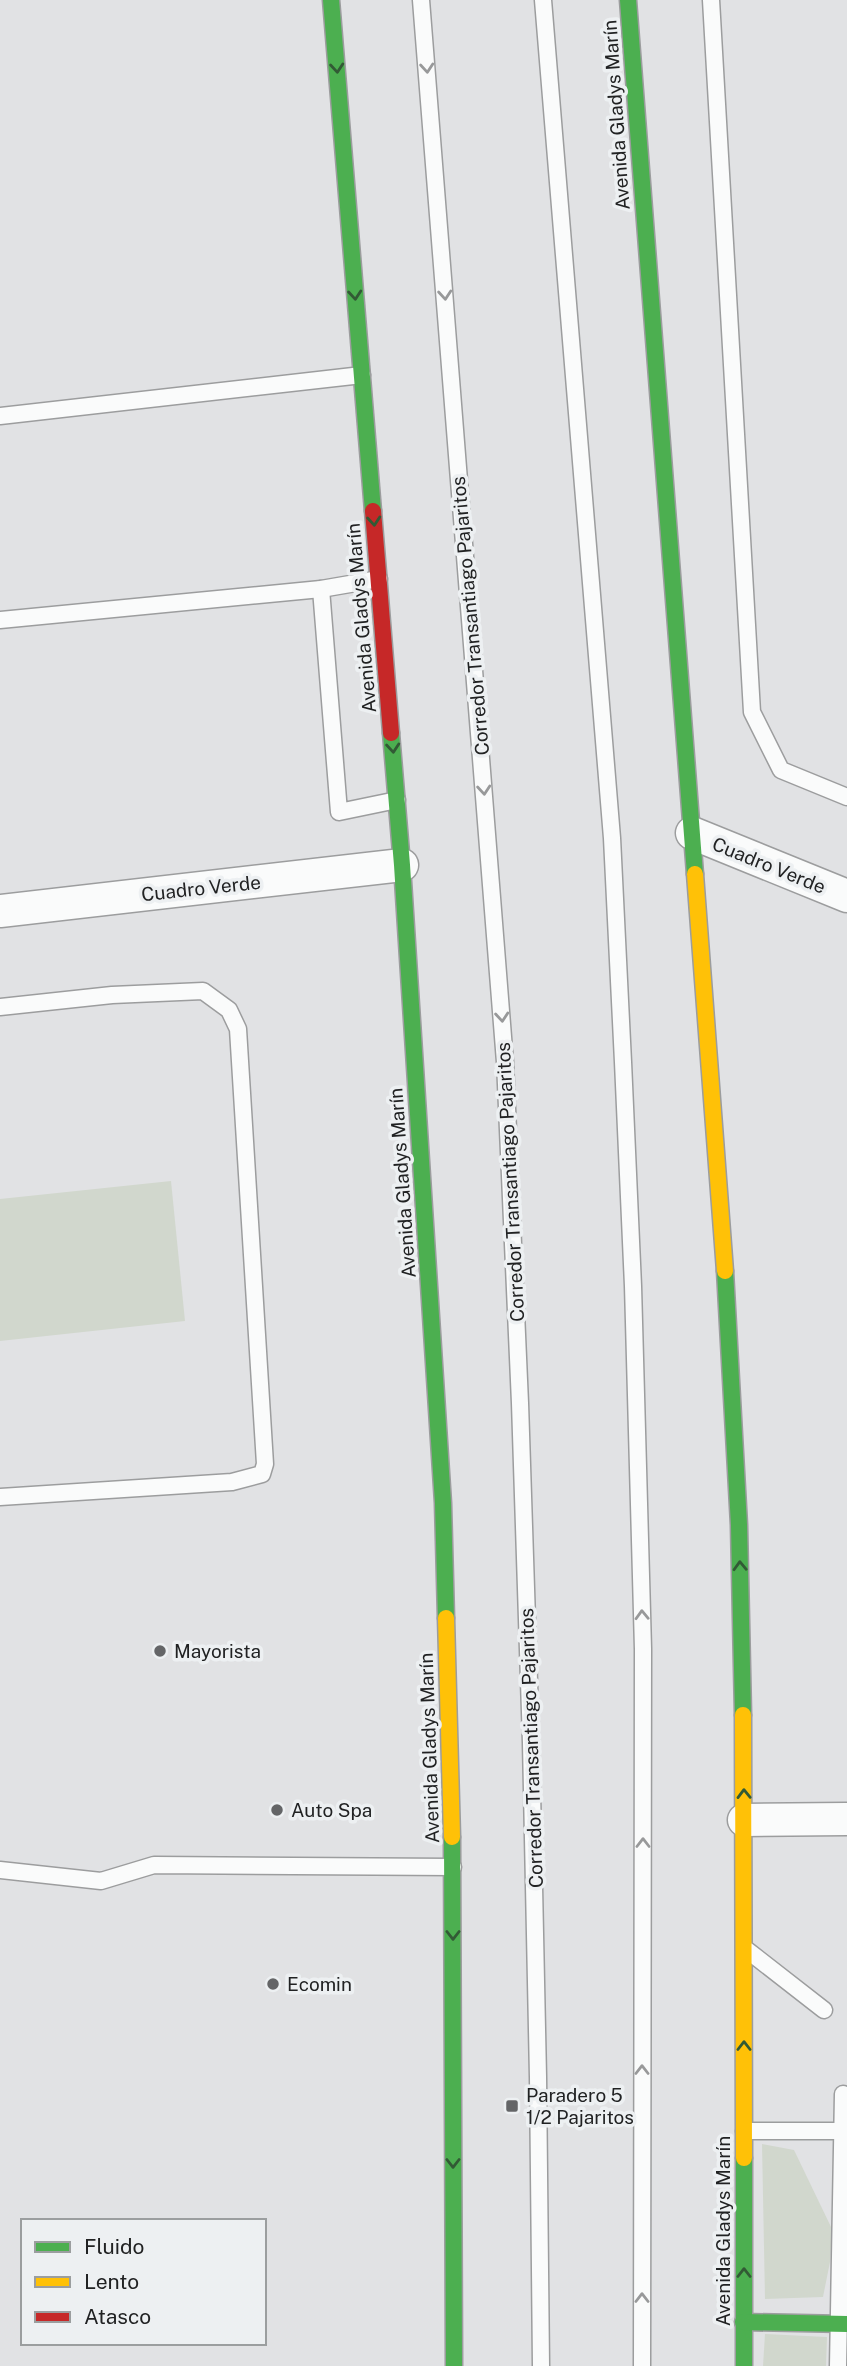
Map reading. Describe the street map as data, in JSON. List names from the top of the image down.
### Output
{
  "streets": {
    "main road": ["Avenida Gladys Marín"],
    "street": ["Cuadro Verde"],
    "lane": ["Corredor Transantiago Pajaritos"]
  },
  "crossings": [
    ["Avenida Gladys Marín", "Cuadro Verde"]
  ],
  "places": {
    "other": ["Mayorista", "Auto Spa", "Ecomin"],
    "transit": ["Paradero 5 1/2 Pajaritos"]
  },
  "legend": ["Fluido", "Lento", "Atasco"]
}
